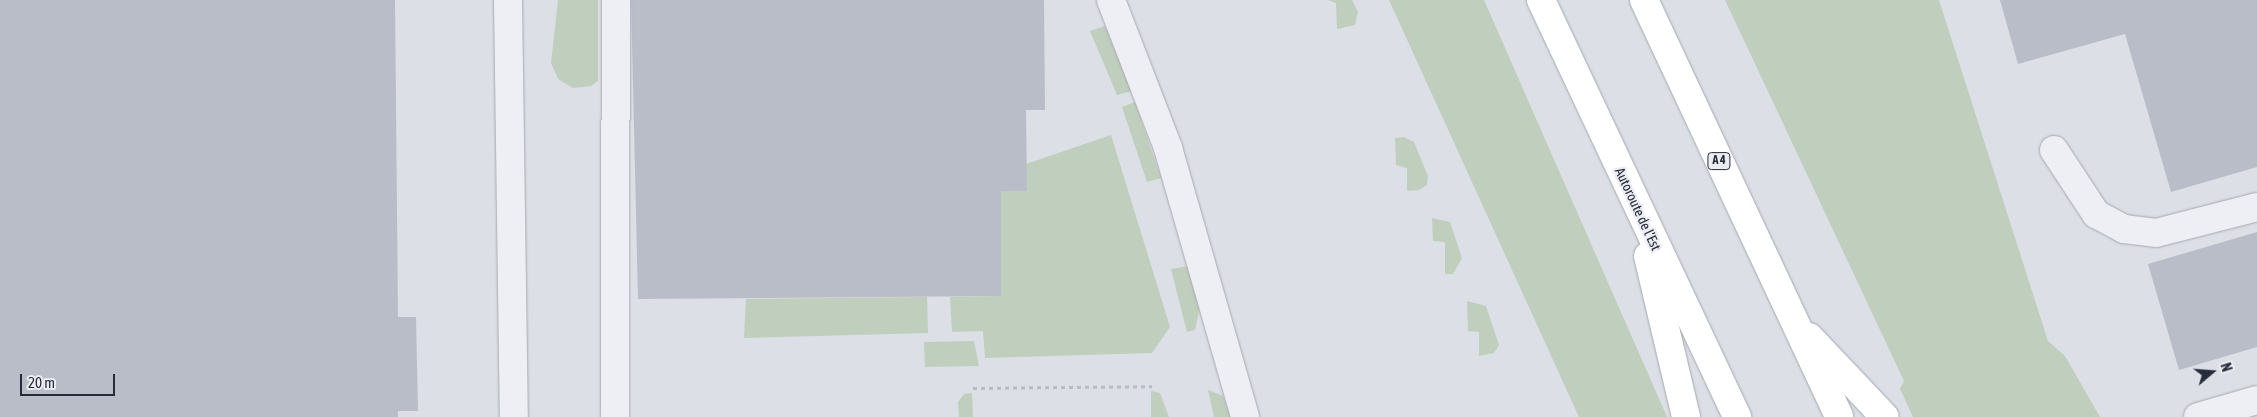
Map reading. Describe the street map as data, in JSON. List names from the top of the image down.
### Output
{
  "streets": {
    "highway": ["A 4", "Autoroute de l’Est"]
  },
  "scale_bar": "20 m",
  "north": "right"
}
